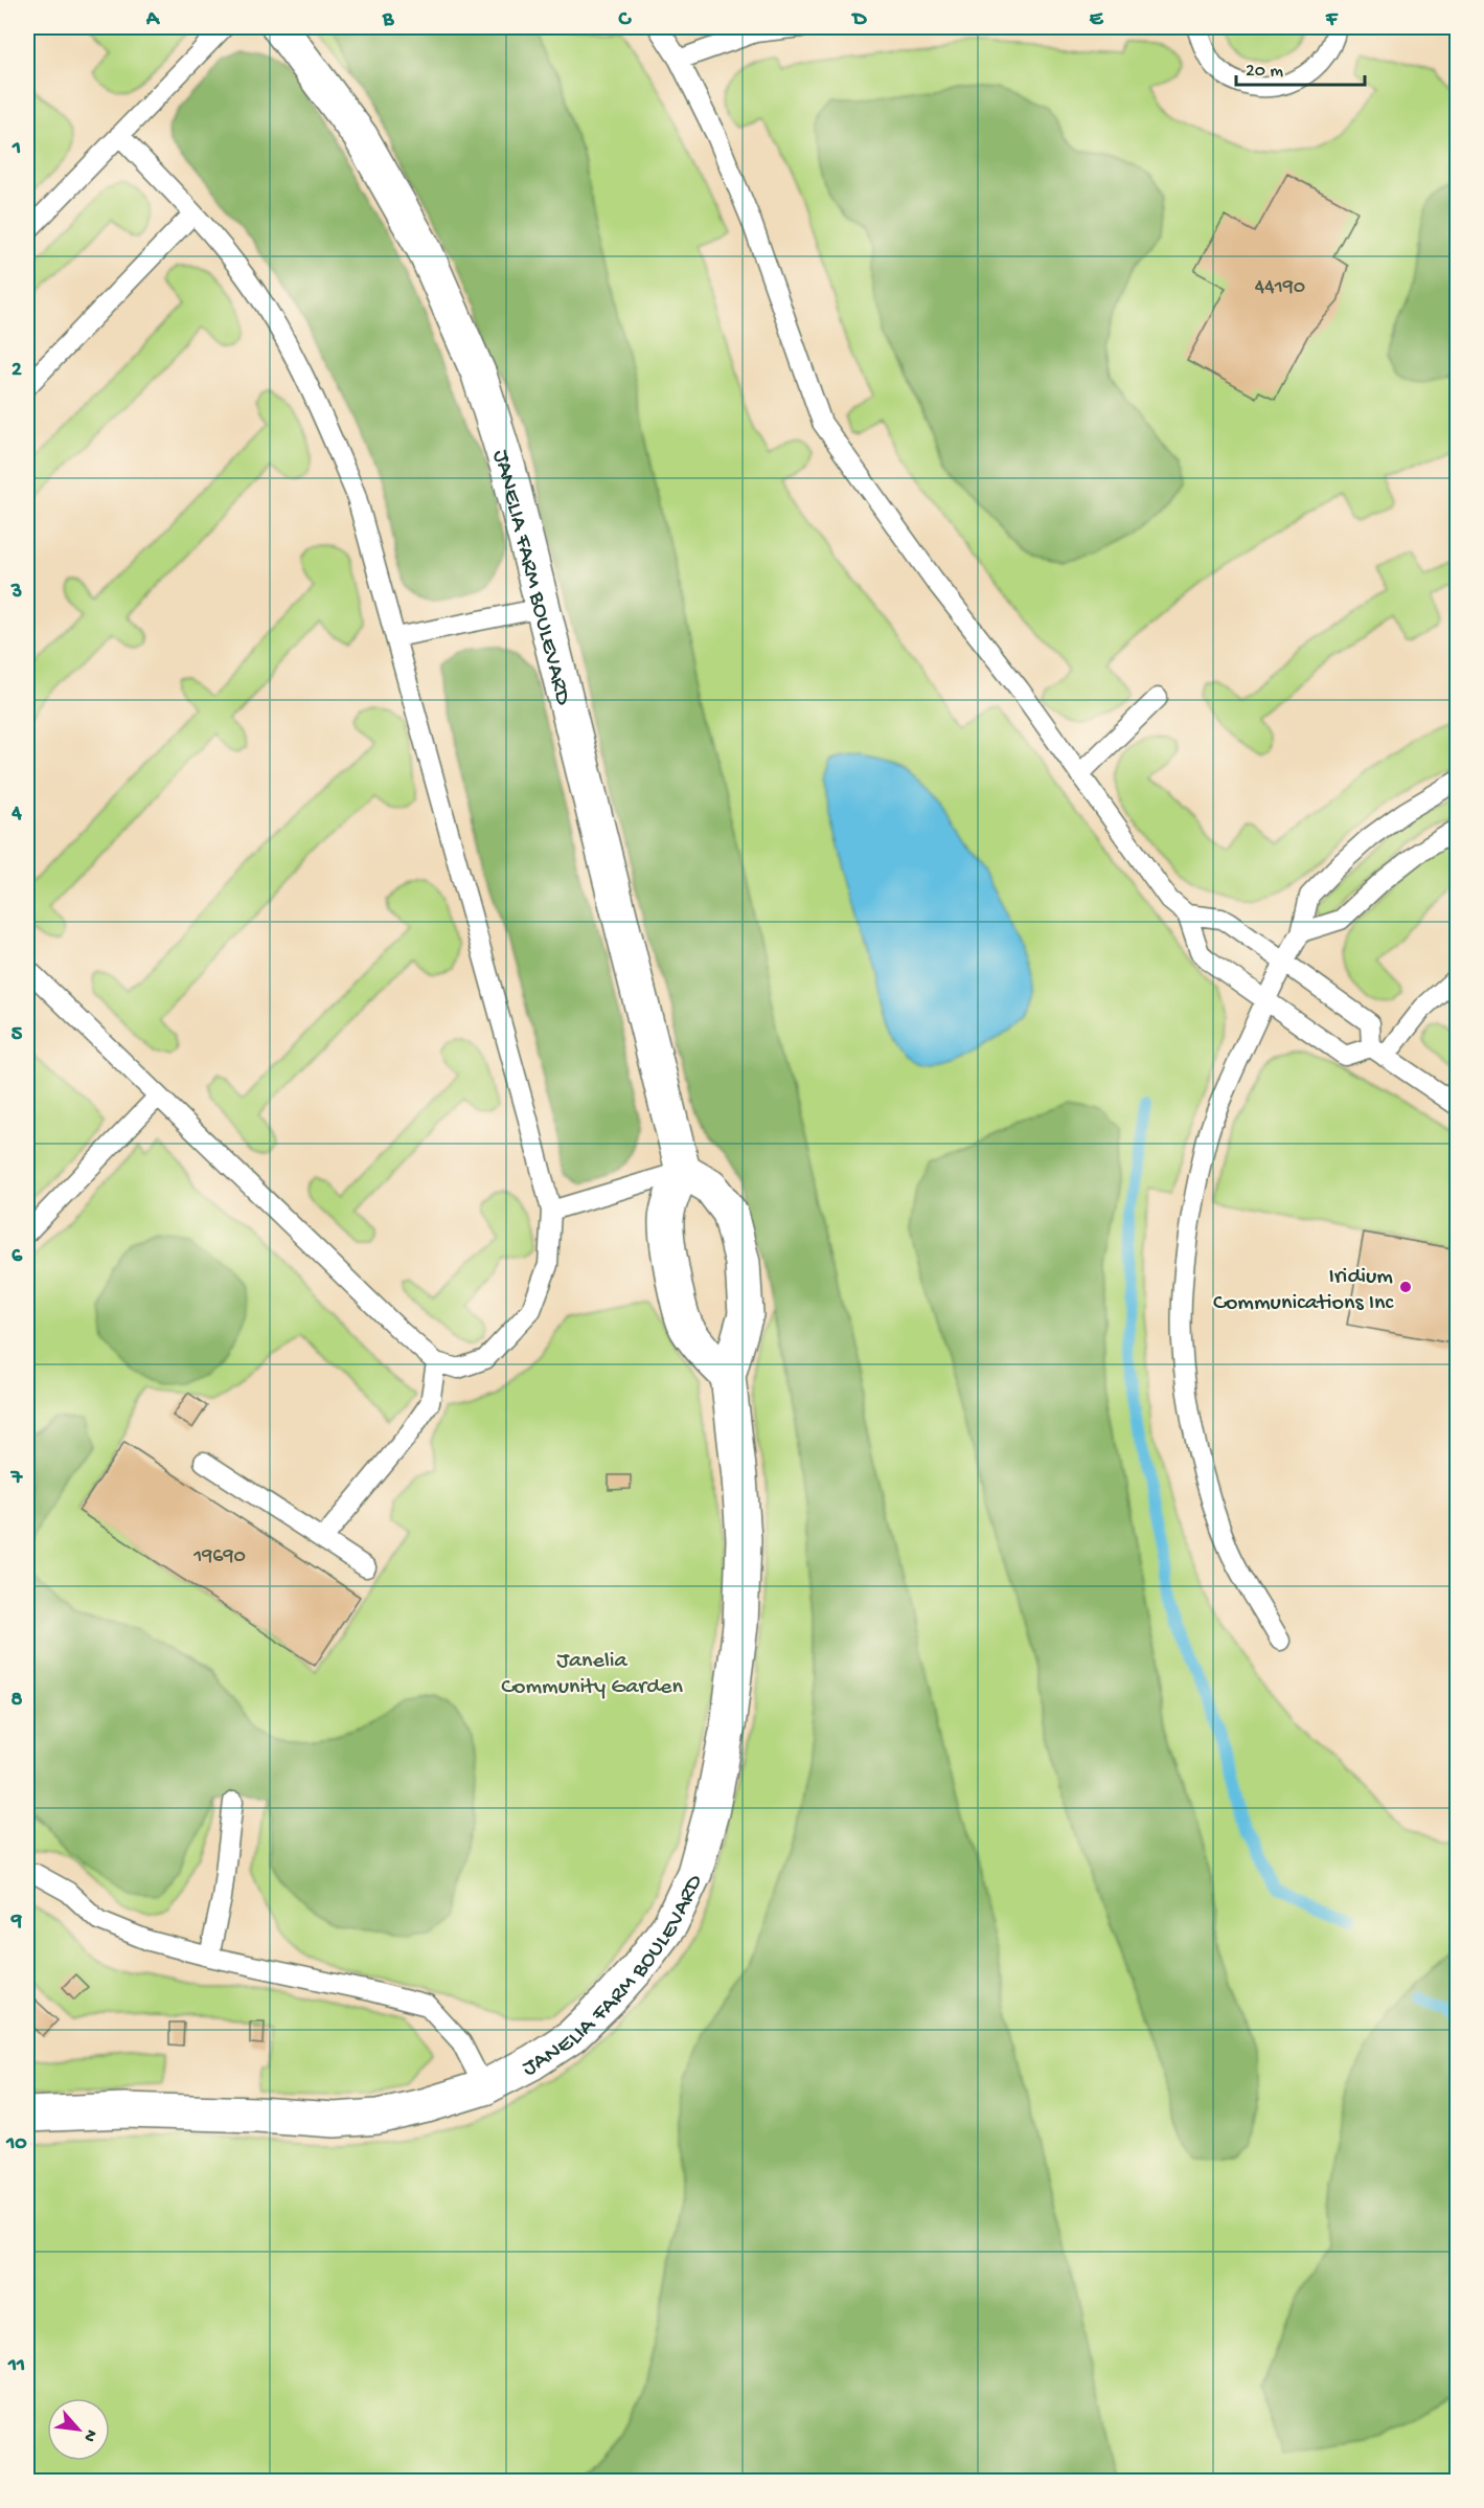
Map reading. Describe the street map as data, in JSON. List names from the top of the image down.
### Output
{
  "streets": {
    "street": ["JANELIA FARM BOULEVARD"]
  },
  "parks": ["Janelia Community Garden"],
  "places": ["Iridium Communications Inc"],
  "house_numbers": ["44190", "19690"],
  "scale_bar": "20 m",
  "north": "bottom right",
  "grid": {
    "columns": [
      "A",
      "B",
      "C",
      "D",
      "E",
      "F"
    ],
    "rows": [
      "1",
      "2",
      "3",
      "4",
      "5",
      "6",
      "7",
      "8",
      "9",
      "10",
      "11"
    ]
  }
}
